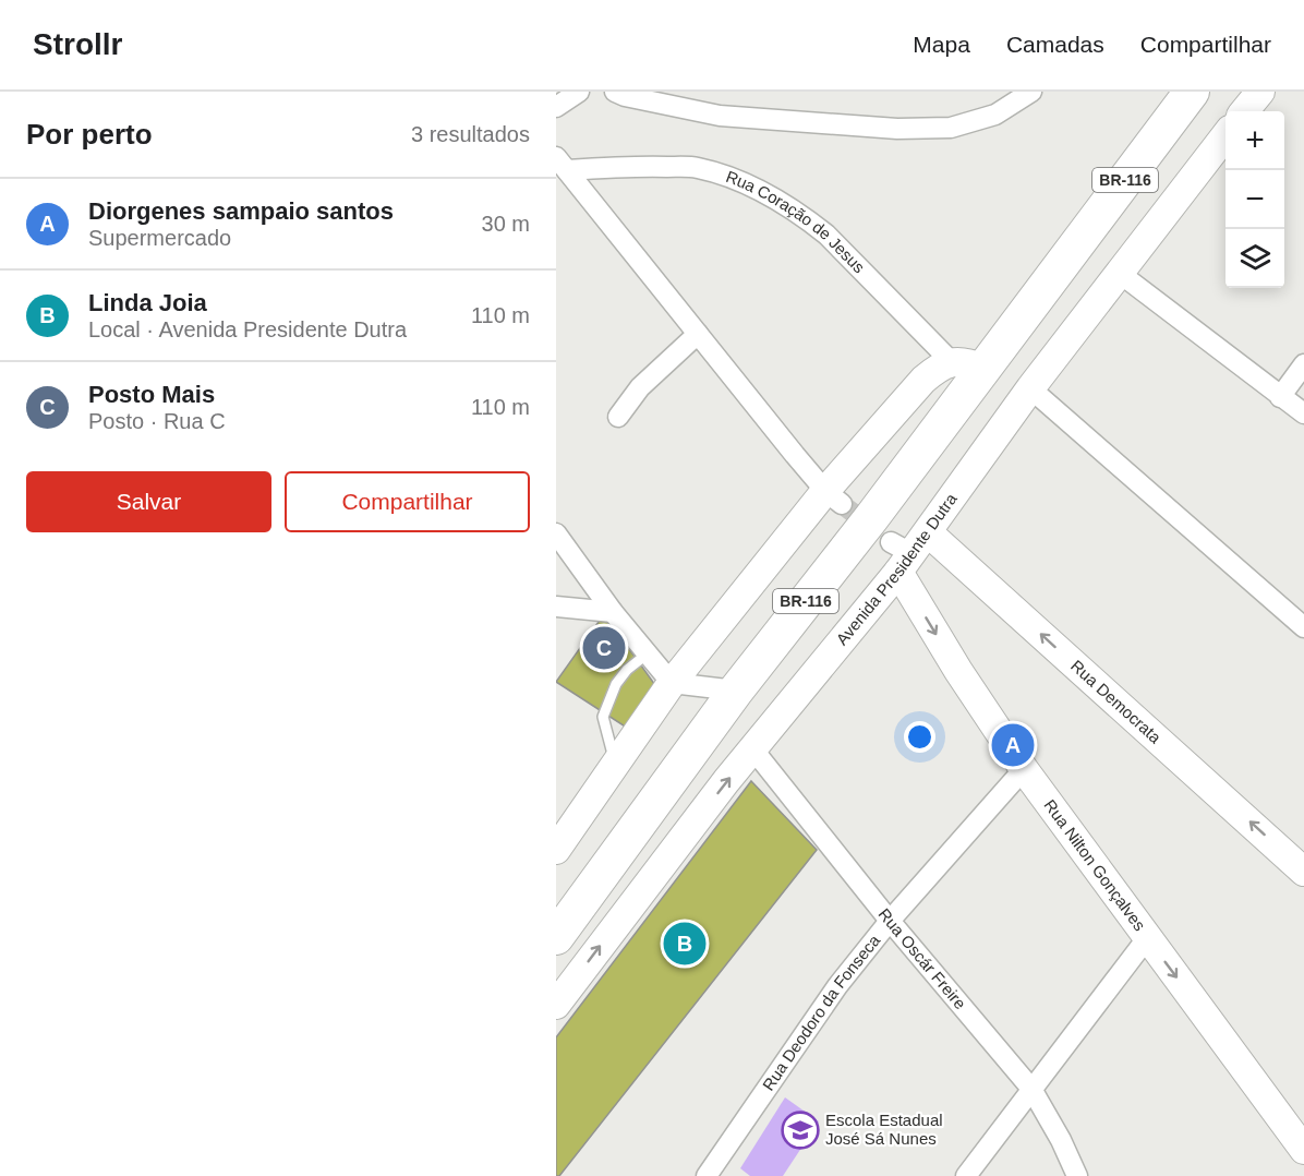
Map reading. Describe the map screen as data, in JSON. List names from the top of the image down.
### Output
{
  "streets": {
    "highway": ["BR-116"],
    "street": [
      "Rua Coração de Jesus",
      "Avenida Presidente Dutra",
      "Rua Democrata",
      "Rua Nilton Gonçalves",
      "Rua Oscár Freire",
      "Rua Deodoro da Fonseca"
    ]
  },
  "crossings": [
    ["Avenida Presidente Dutra", "Rua Democrata"],
    ["Avenida Presidente Dutra", "Rua Nilton Gonçalves"],
    ["Avenida Presidente Dutra", "Rua Oscár Freire"],
    ["Rua Democrata", "Rua Nilton Gonçalves"],
    ["Rua Nilton Gonçalves", "Rua Deodoro da Fonseca"],
    ["Rua Oscár Freire", "Rua Deodoro da Fonseca"]
  ],
  "one_way": ["Rua Nilton Gonçalves"],
  "places": {
    "school or university": ["Escola Estadual José Sá Nunes"]
  },
  "page": {
    "header": "Strollr",
    "nav": ["Mapa", "Camadas", "Compartilhar"],
    "heading": ["Por perto", "3 resultados"],
    "map_buttons": ["+", "−"],
    "list": [
      {
        "mark": "A",
        "name": "Diorgenes sampaio santos",
        "note": "Supermercado",
        "value": "30 m"
      },
      {
        "mark": "B",
        "name": "Linda Joia",
        "note": "Local · Avenida Presidente Dutra",
        "value": "110 m"
      },
      {
        "mark": "C",
        "name": "Posto Mais",
        "note": "Posto · Rua C",
        "value": "110 m"
      }
    ],
    "buttons": ["Salvar", "Compartilhar"],
    "pins": ["C", "A", "B"]
  }
}
